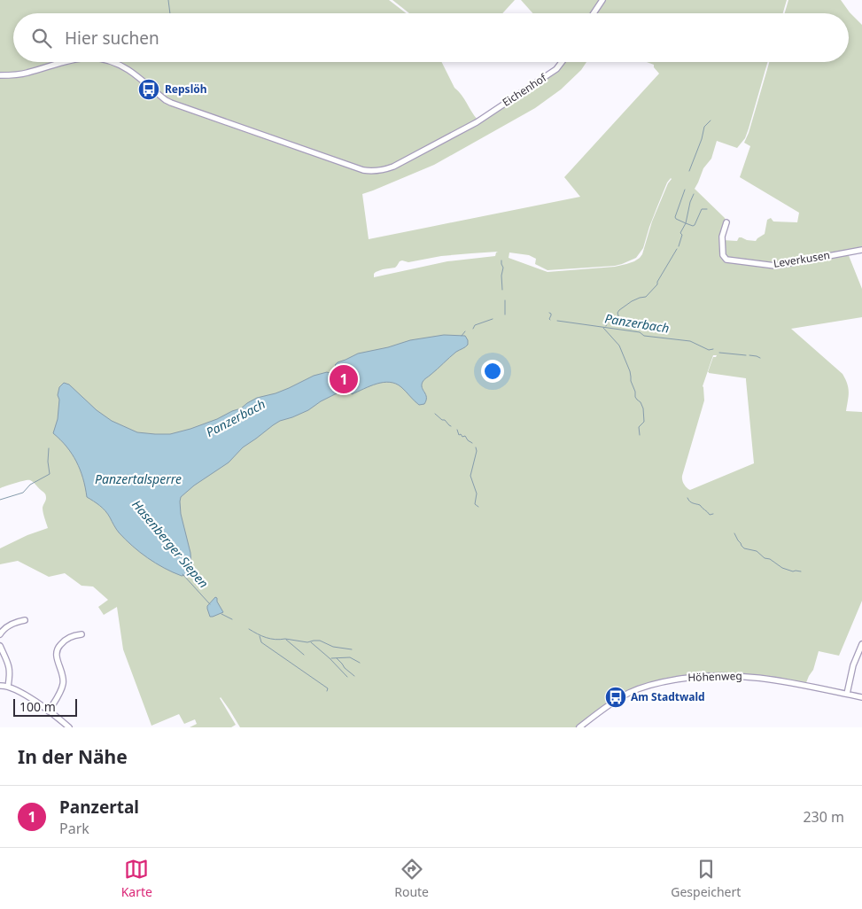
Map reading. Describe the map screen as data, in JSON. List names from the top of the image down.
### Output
{
  "streets": {
    "street": ["Eichenhof", "Leverkusen", "Höhenweg"]
  },
  "water": ["Panzerbach", "Panzertalsperre", "Hasenberger Siepen"],
  "places": {
    "bus stop": ["Repslöh", "Am Stadtwald"]
  },
  "scale_bar": "100 m",
  "page": {
    "search": "Hier suchen",
    "pins": "1",
    "scale": "100 m",
    "heading": "In der Nähe",
    "list": [
      {
        "mark": "1",
        "name": "Panzertal",
        "note": "Park",
        "value": "230 m"
      }
    ],
    "nav": ["Karte", "Route", "Gespeichert"]
  }
}
